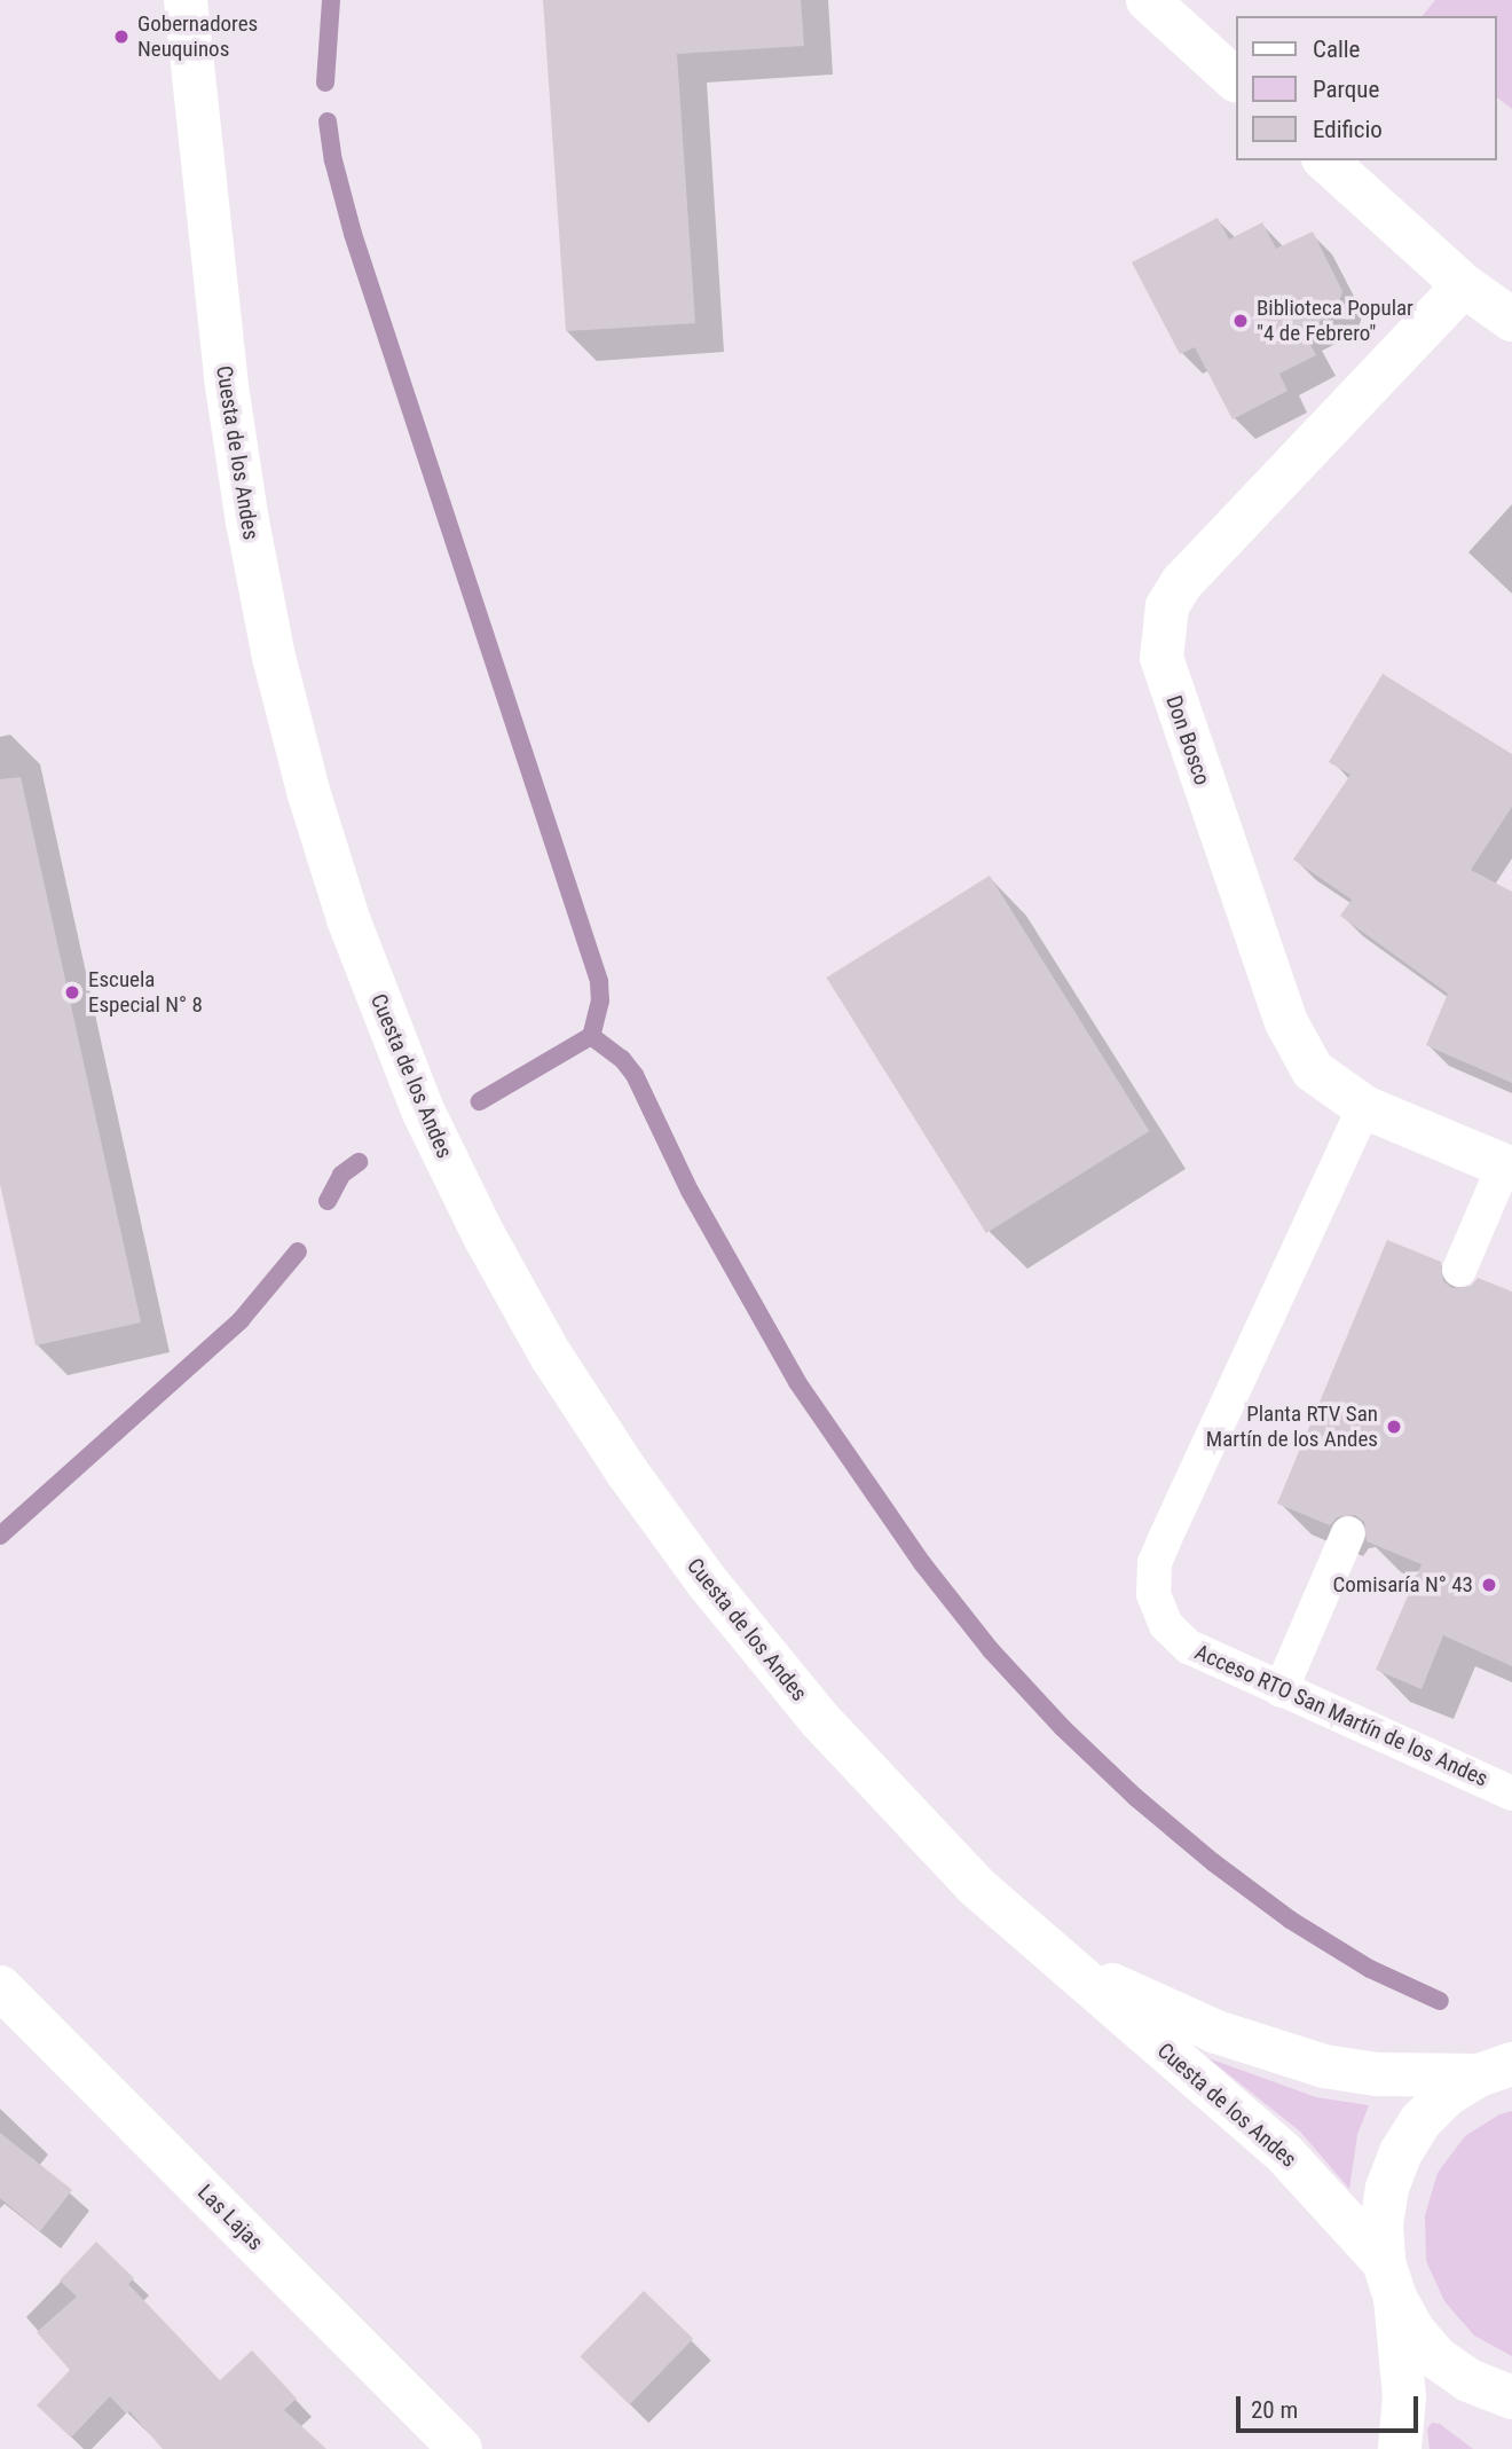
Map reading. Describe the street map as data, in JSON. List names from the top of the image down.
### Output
{
  "streets": {
    "main road": ["Cuesta de los Andes", "Don Bosco", "Las Lajas"],
    "lane": ["Acceso RTO San Martín de los Andes"]
  },
  "crossings": [
    ["Don Bosco", "Acceso RTO San Martín de los Andes"]
  ],
  "places": [
    "Gobernadores Neuquinos",
    "Biblioteca Popular \"4 de Febrero\"",
    "Escuela Especial N° 8",
    "Planta RTV San Martín de los Andes",
    "Comisaría N° 43"
  ],
  "legend": ["Calle", "Parque", "Edificio"],
  "scale_bar": "20 m"
}
